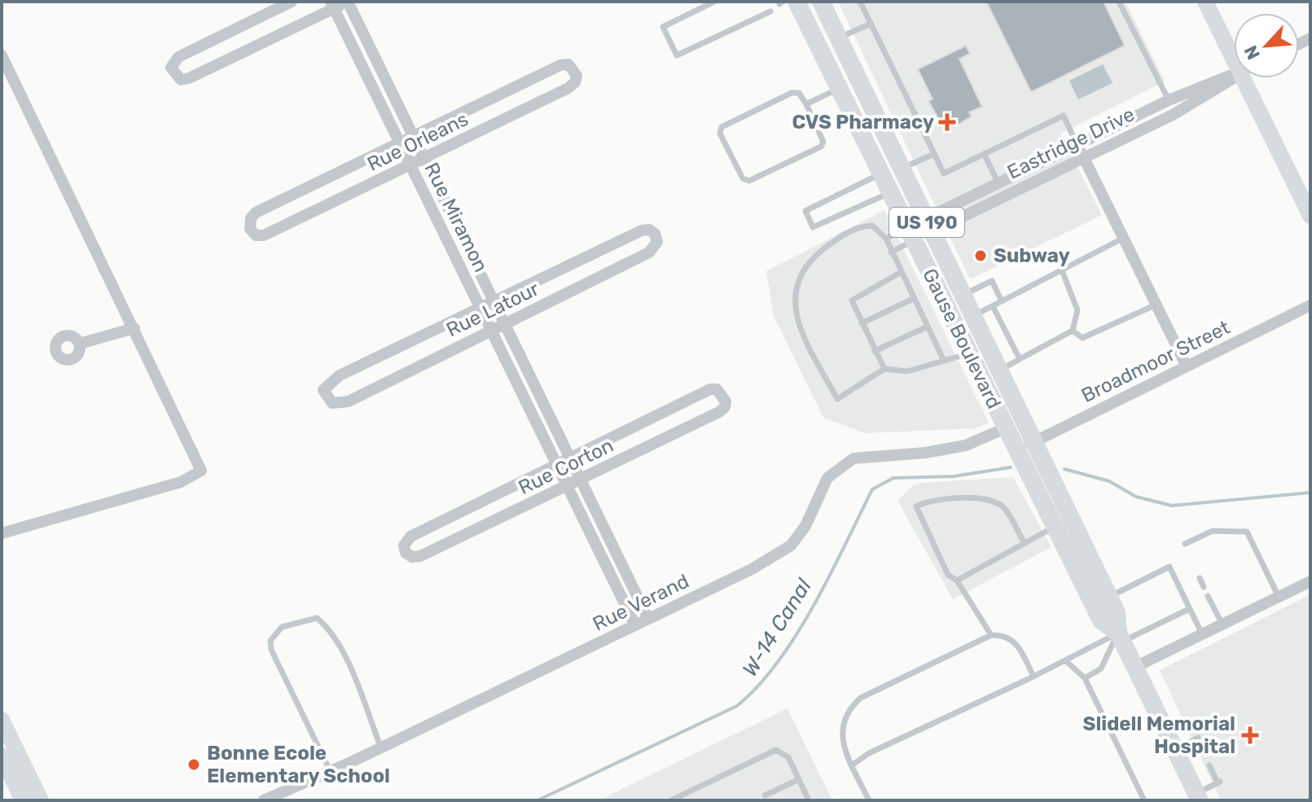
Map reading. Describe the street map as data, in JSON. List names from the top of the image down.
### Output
{
  "streets": {
    "main road": ["US 190", "Gause Boulevard"],
    "street": [
      "Rue Orleans",
      "Eastridge Drive",
      "Rue Miramon",
      "Rue Latour",
      "Broadmoor Street",
      "Rue Corton",
      "Rue Verand"
    ]
  },
  "crossings": [
    ["Rue Orleans", "Rue Miramon"],
    ["Eastridge Drive", "Gause Boulevard"],
    ["Rue Miramon", "Rue Latour"],
    ["Rue Miramon", "Rue Corton"],
    ["Rue Miramon", "Rue Verand"],
    ["Gause Boulevard", "Broadmoor Street"],
    ["Gause Boulevard", "Rue Verand"]
  ],
  "water": ["W-14 Canal"],
  "places": {
    "health": ["CVS Pharmacy", "Slidell Memorial Hospital"],
    "other": ["Subway", "Bonne Ecole Elementary School"]
  },
  "north": "bottom left"
}
